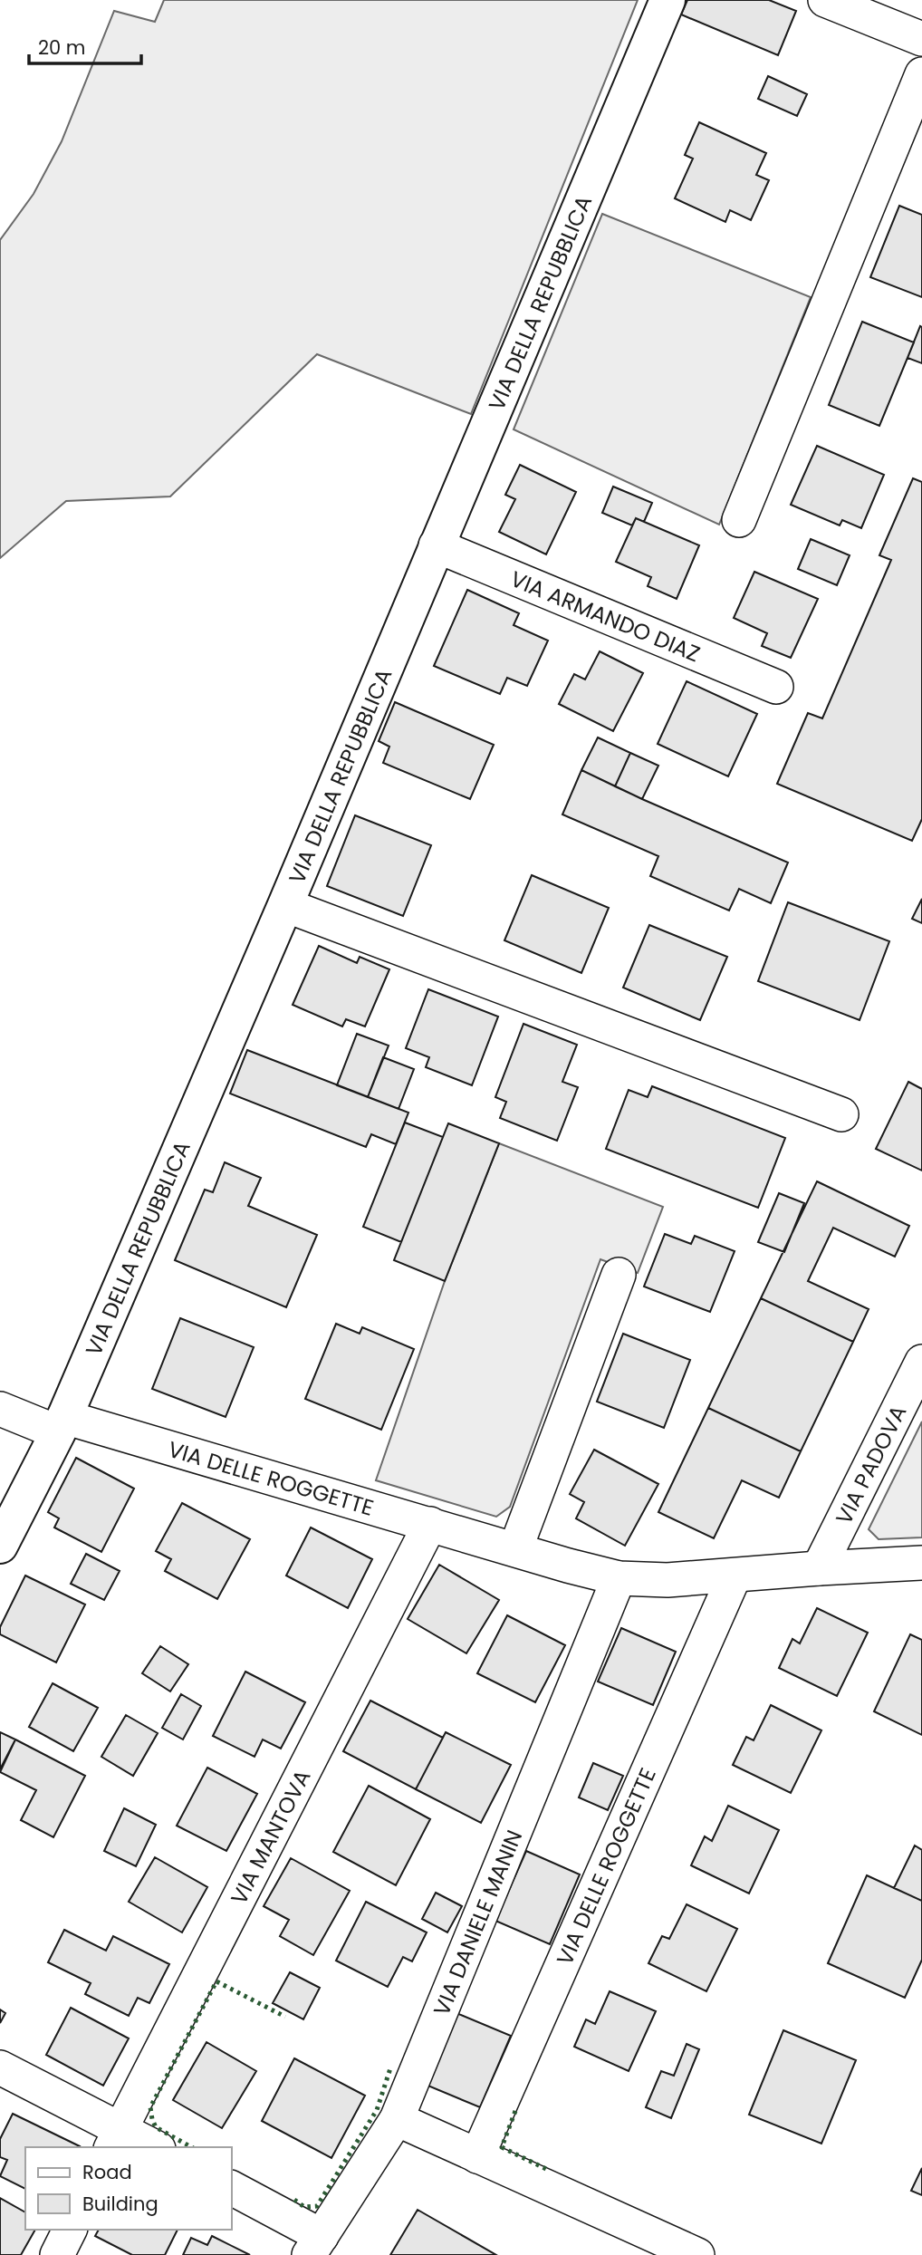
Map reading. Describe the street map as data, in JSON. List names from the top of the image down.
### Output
{
  "streets": {
    "street": [
      "VIA DELLA REPUBBLICA",
      "VIA ARMANDO DIAZ",
      "VIA PADOVA",
      "VIA DELLE ROGGETTE",
      "VIA MANTOVA",
      "VIA DANIELE MANIN"
    ]
  },
  "crossings": [
    ["VIA DELLA REPUBBLICA", "VIA ARMANDO DIAZ"],
    ["VIA DELLA REPUBBLICA", "VIA DELLE ROGGETTE"],
    ["VIA PADOVA", "VIA DELLE ROGGETTE"],
    ["VIA DELLE ROGGETTE", "VIA MANTOVA"],
    ["VIA DELLE ROGGETTE", "VIA DANIELE MANIN"]
  ],
  "legend": ["Road", "Building"],
  "scale_bar": "20 m"
}
